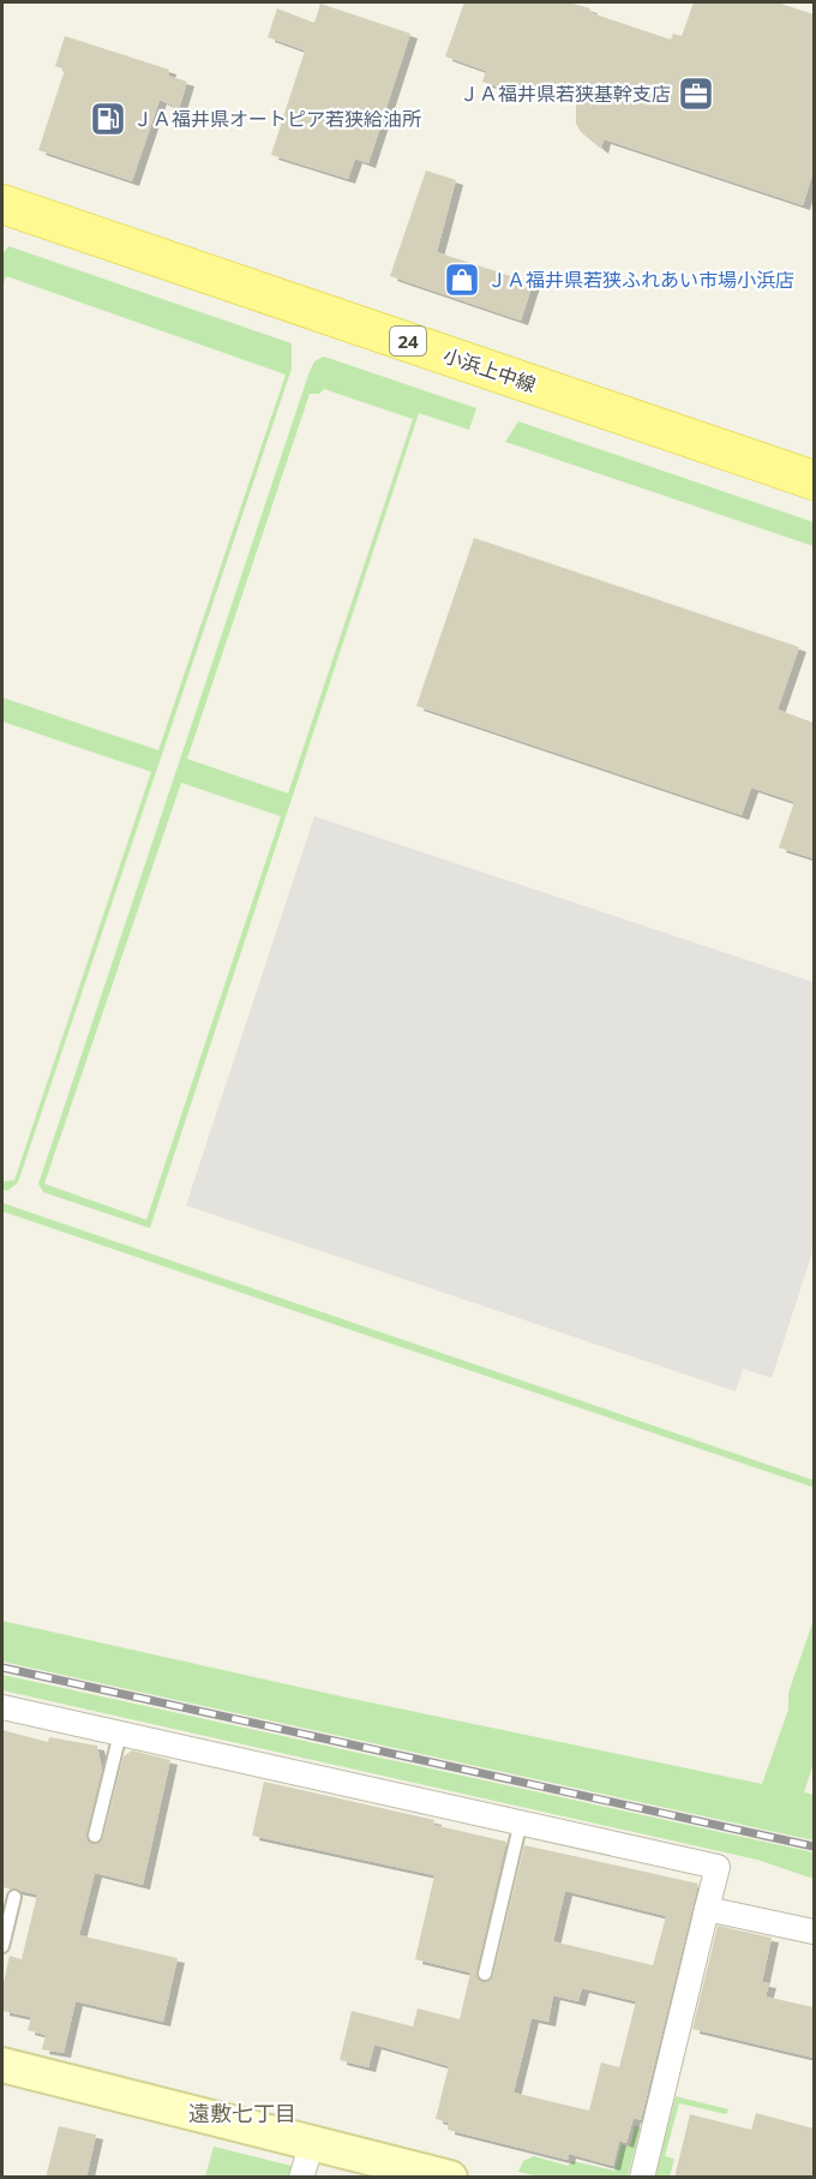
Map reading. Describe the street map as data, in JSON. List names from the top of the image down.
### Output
{
  "streets": {
    "main road": ["24", "小浜上中線"]
  },
  "districts": ["遠敷七丁目"],
  "places": {
    "office": ["ＪＡ福井県若狭基幹支店"],
    "fuel station": ["ＪＡ福井県オートピア若狭給油所"],
    "shop": ["ＪＡ福井県若狭ふれあい市場小浜店"]
  }
}
